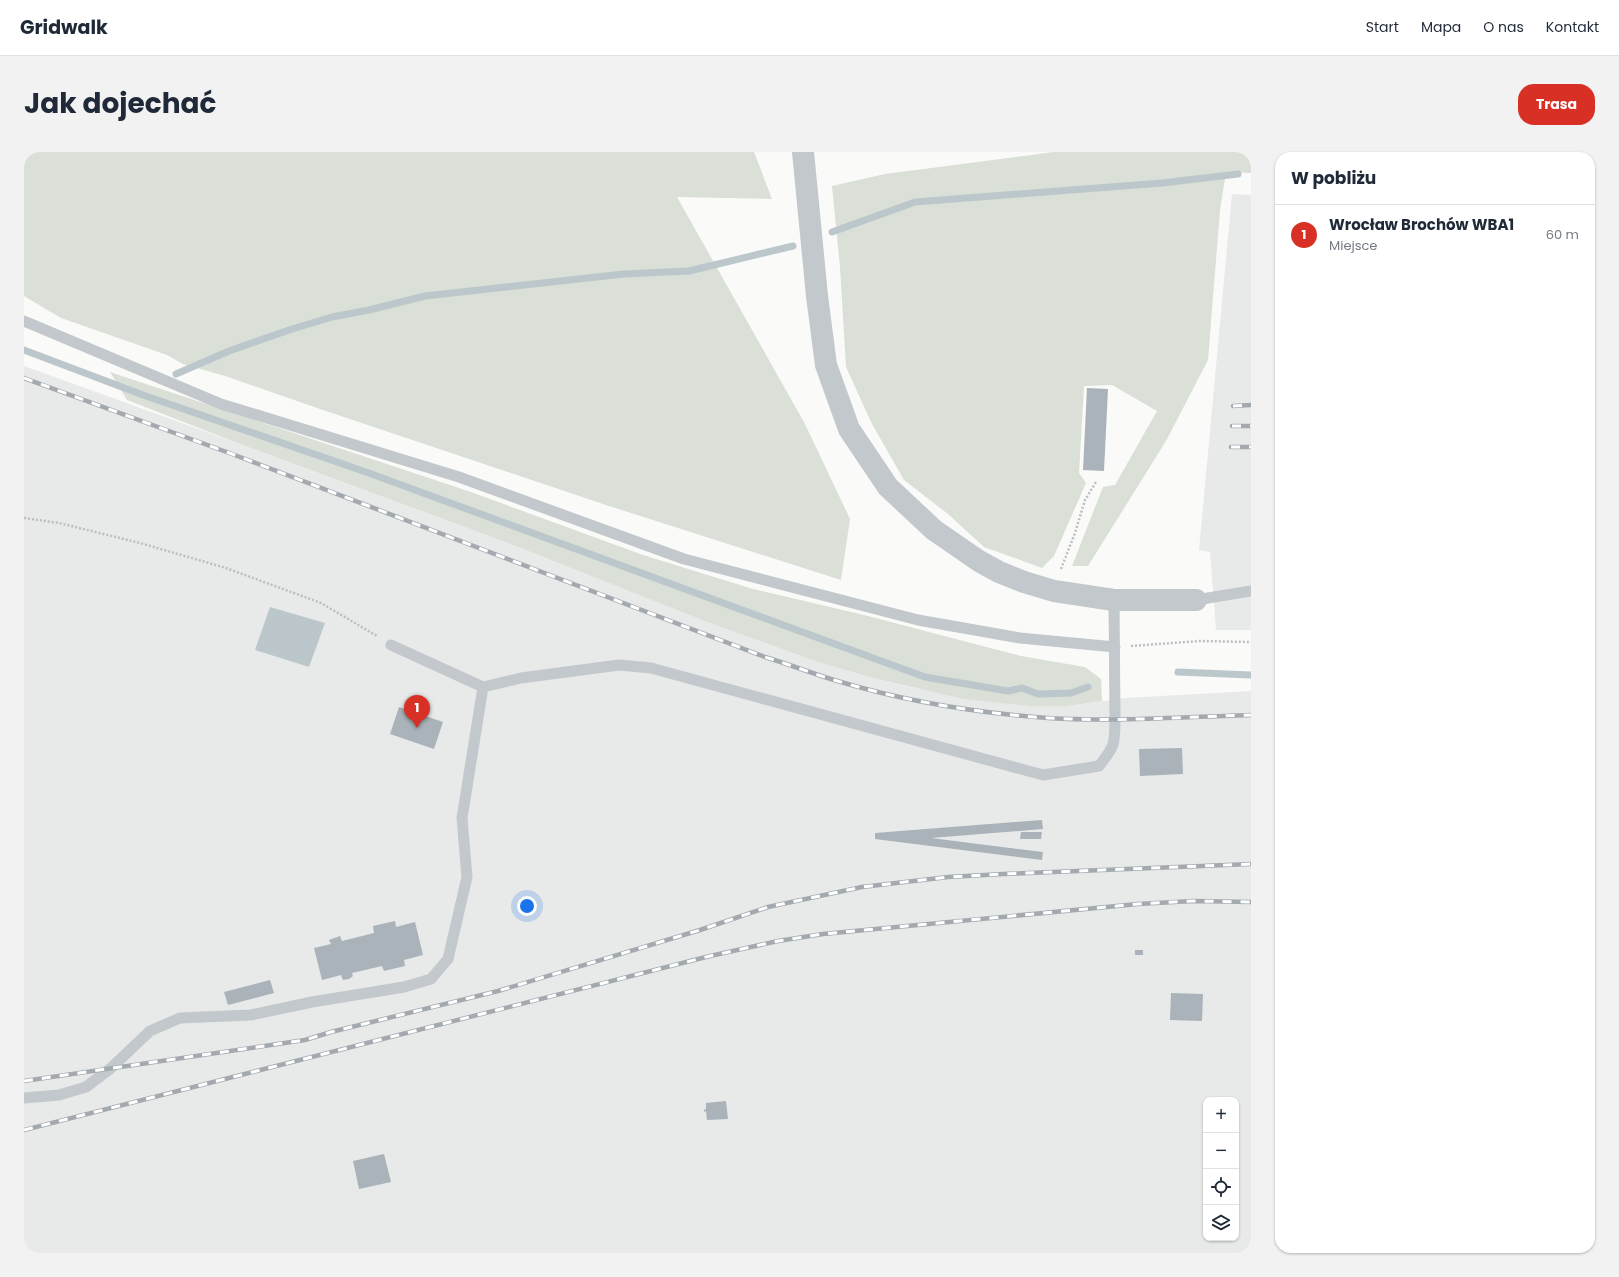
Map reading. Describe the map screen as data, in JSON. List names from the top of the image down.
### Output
{
  "page": {
    "header": "Gridwalk",
    "nav": [
      "Start",
      "Mapa",
      "O nas",
      "Kontakt"
    ],
    "title": "Jak dojechać",
    "buttons": "Trasa",
    "heading": "W pobliżu",
    "list": [
      {
        "mark": "1",
        "name": "Wrocław Brochów WBA1",
        "note": "Miejsce",
        "value": "60 m"
      }
    ],
    "pins": "1",
    "map_buttons": ["+", "−"]
  }
}
